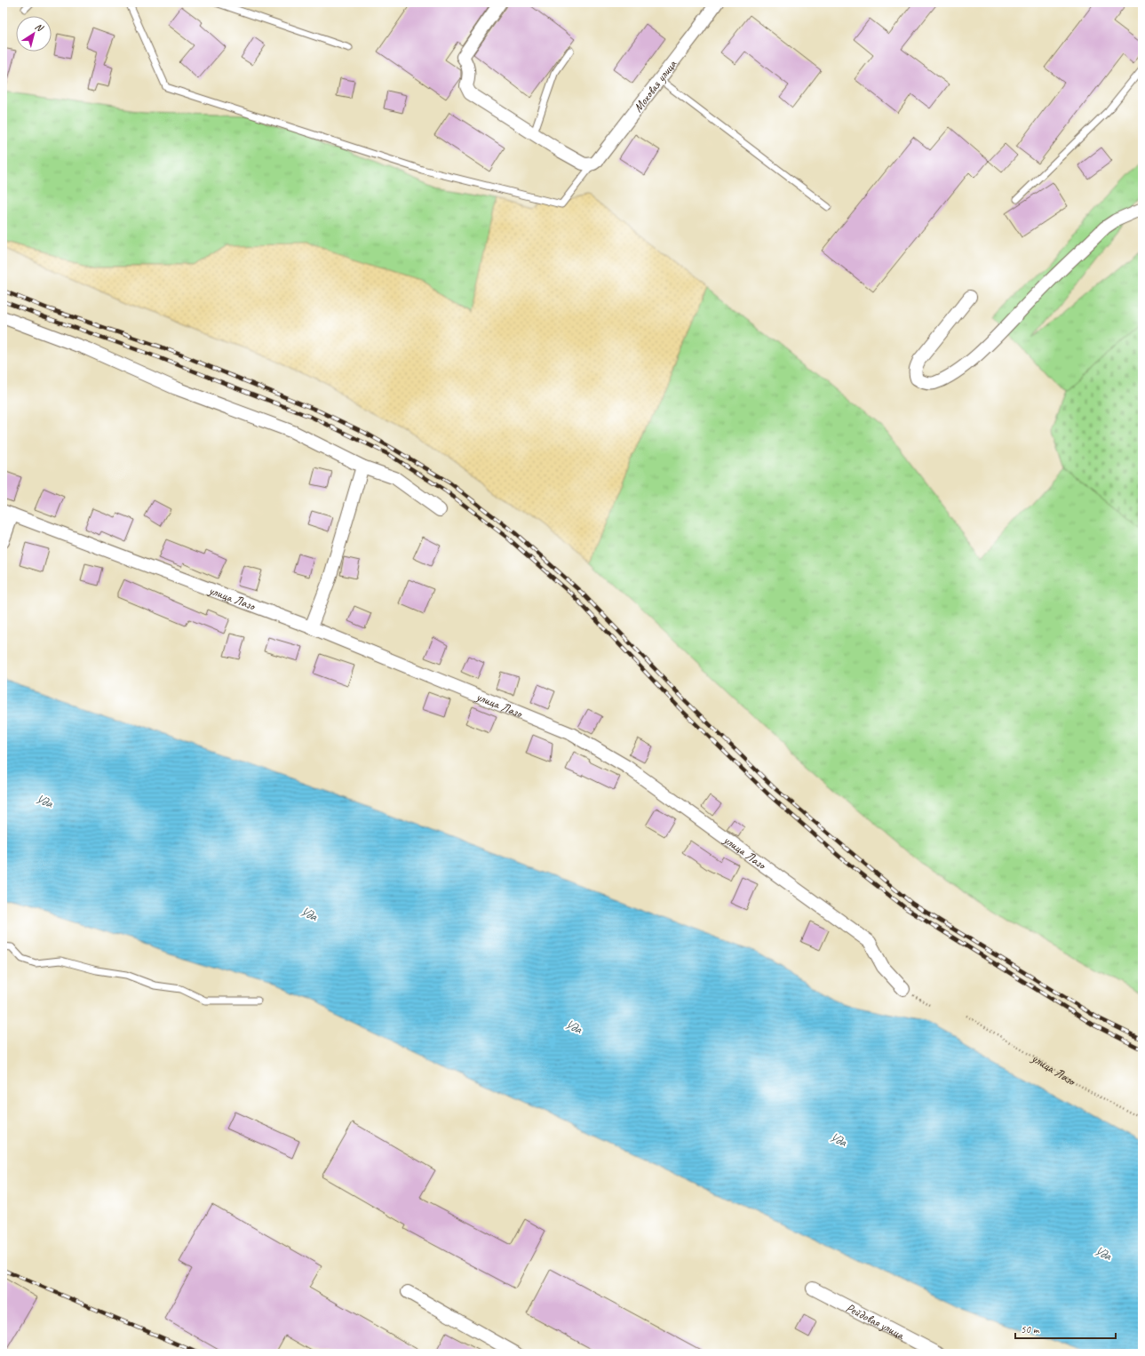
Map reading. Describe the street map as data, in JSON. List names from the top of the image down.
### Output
{
  "streets": {
    "street": ["Моховая улица", "улица Лазо", "Рейдовая улица"]
  },
  "water": ["Уда"],
  "scale_bar": "50 m",
  "north": "top right"
}
